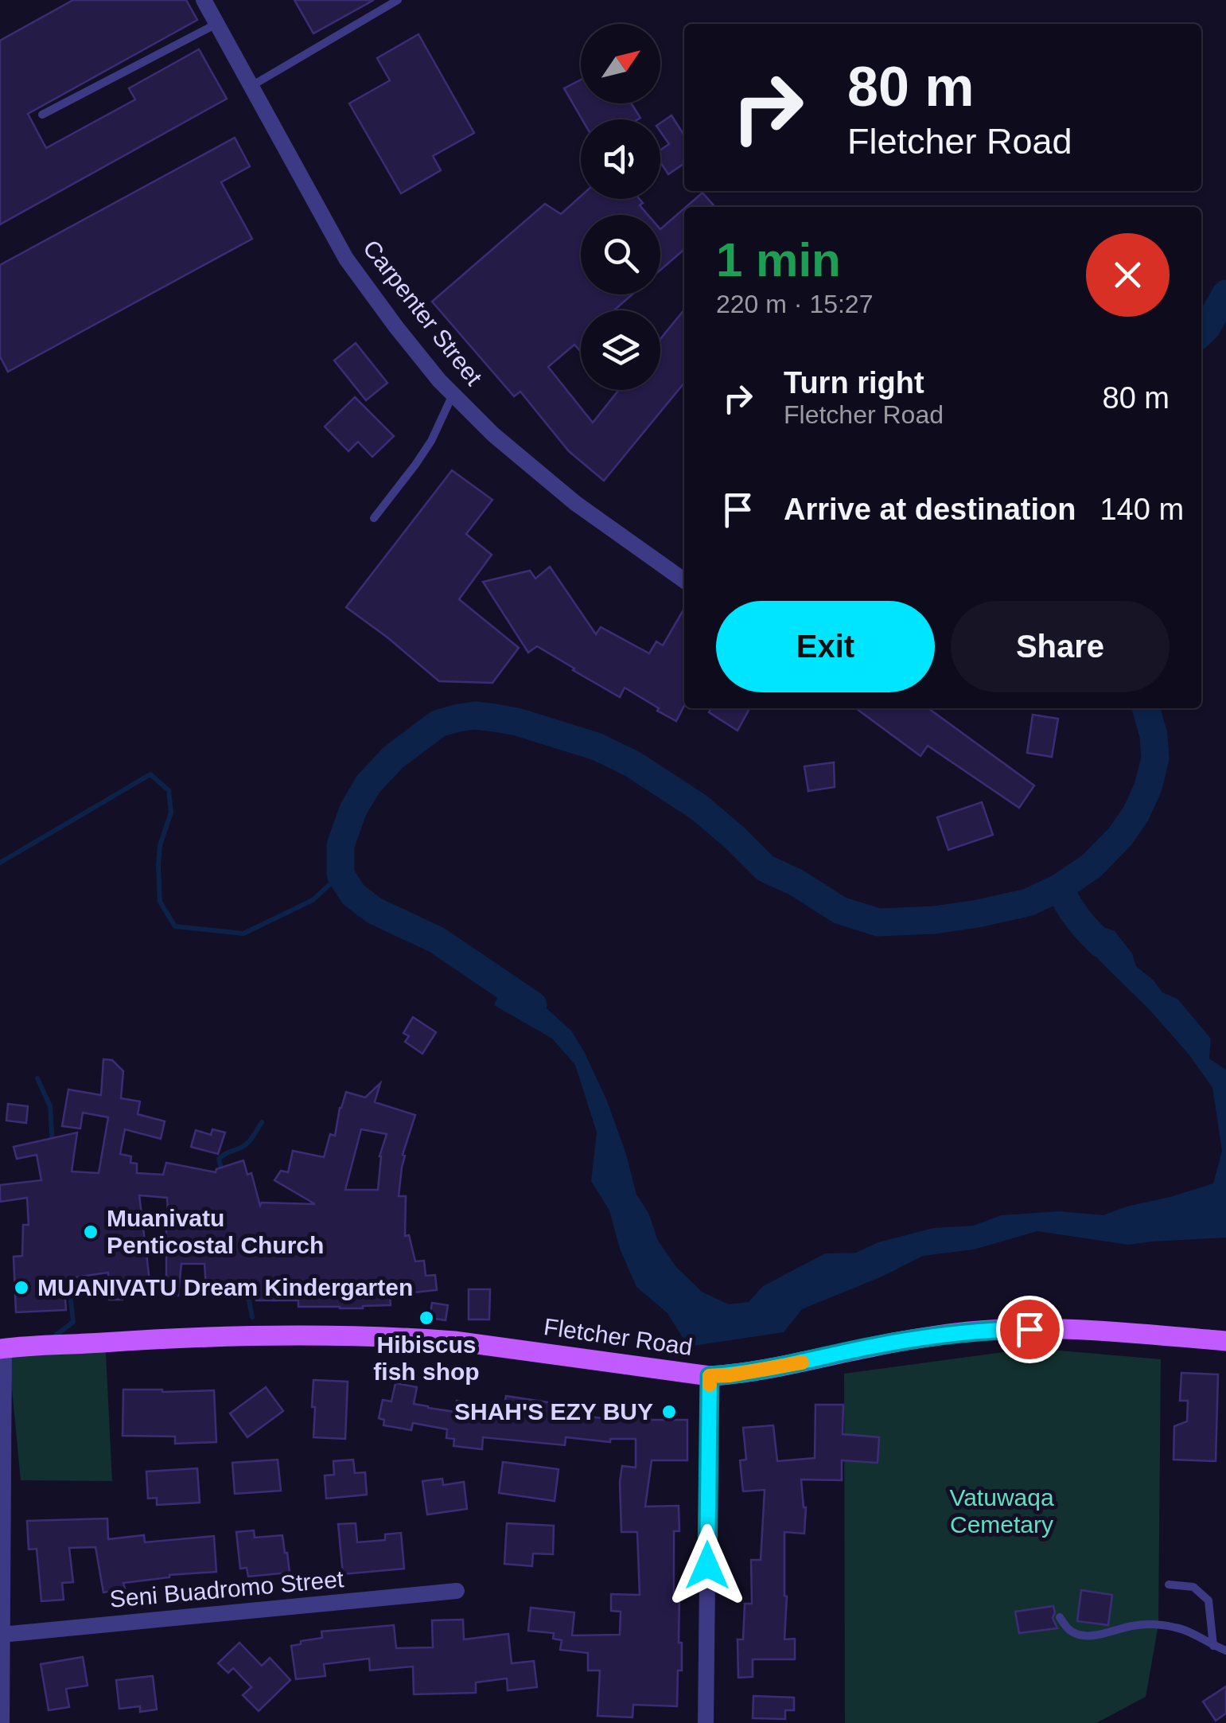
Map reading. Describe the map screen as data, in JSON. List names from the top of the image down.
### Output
{
  "streets": {
    "main road": ["Fletcher Road"],
    "street": ["Carpenter Street", "Seni Buadromo Street"]
  },
  "parks": ["Vatuwaqa Cemetary"],
  "places": [
    "Muanivatu Penticostal Church",
    "MUANIVATU Dream Kindergarten",
    "Hibiscus fish shop",
    "SHAH'S EZY BUY"
  ],
  "north": "top right",
  "page": {
    "turn": ["80 m", "Fletcher Road"],
    "heading": ["1 min", "220 m · 15:27"],
    "list": [
      {
        "name": "Turn right",
        "note": "Fletcher Road",
        "value": "80 m"
      },
      {
        "name": "Arrive at destination",
        "value": "140 m"
      }
    ],
    "buttons": ["Exit", "Share"]
  }
}
